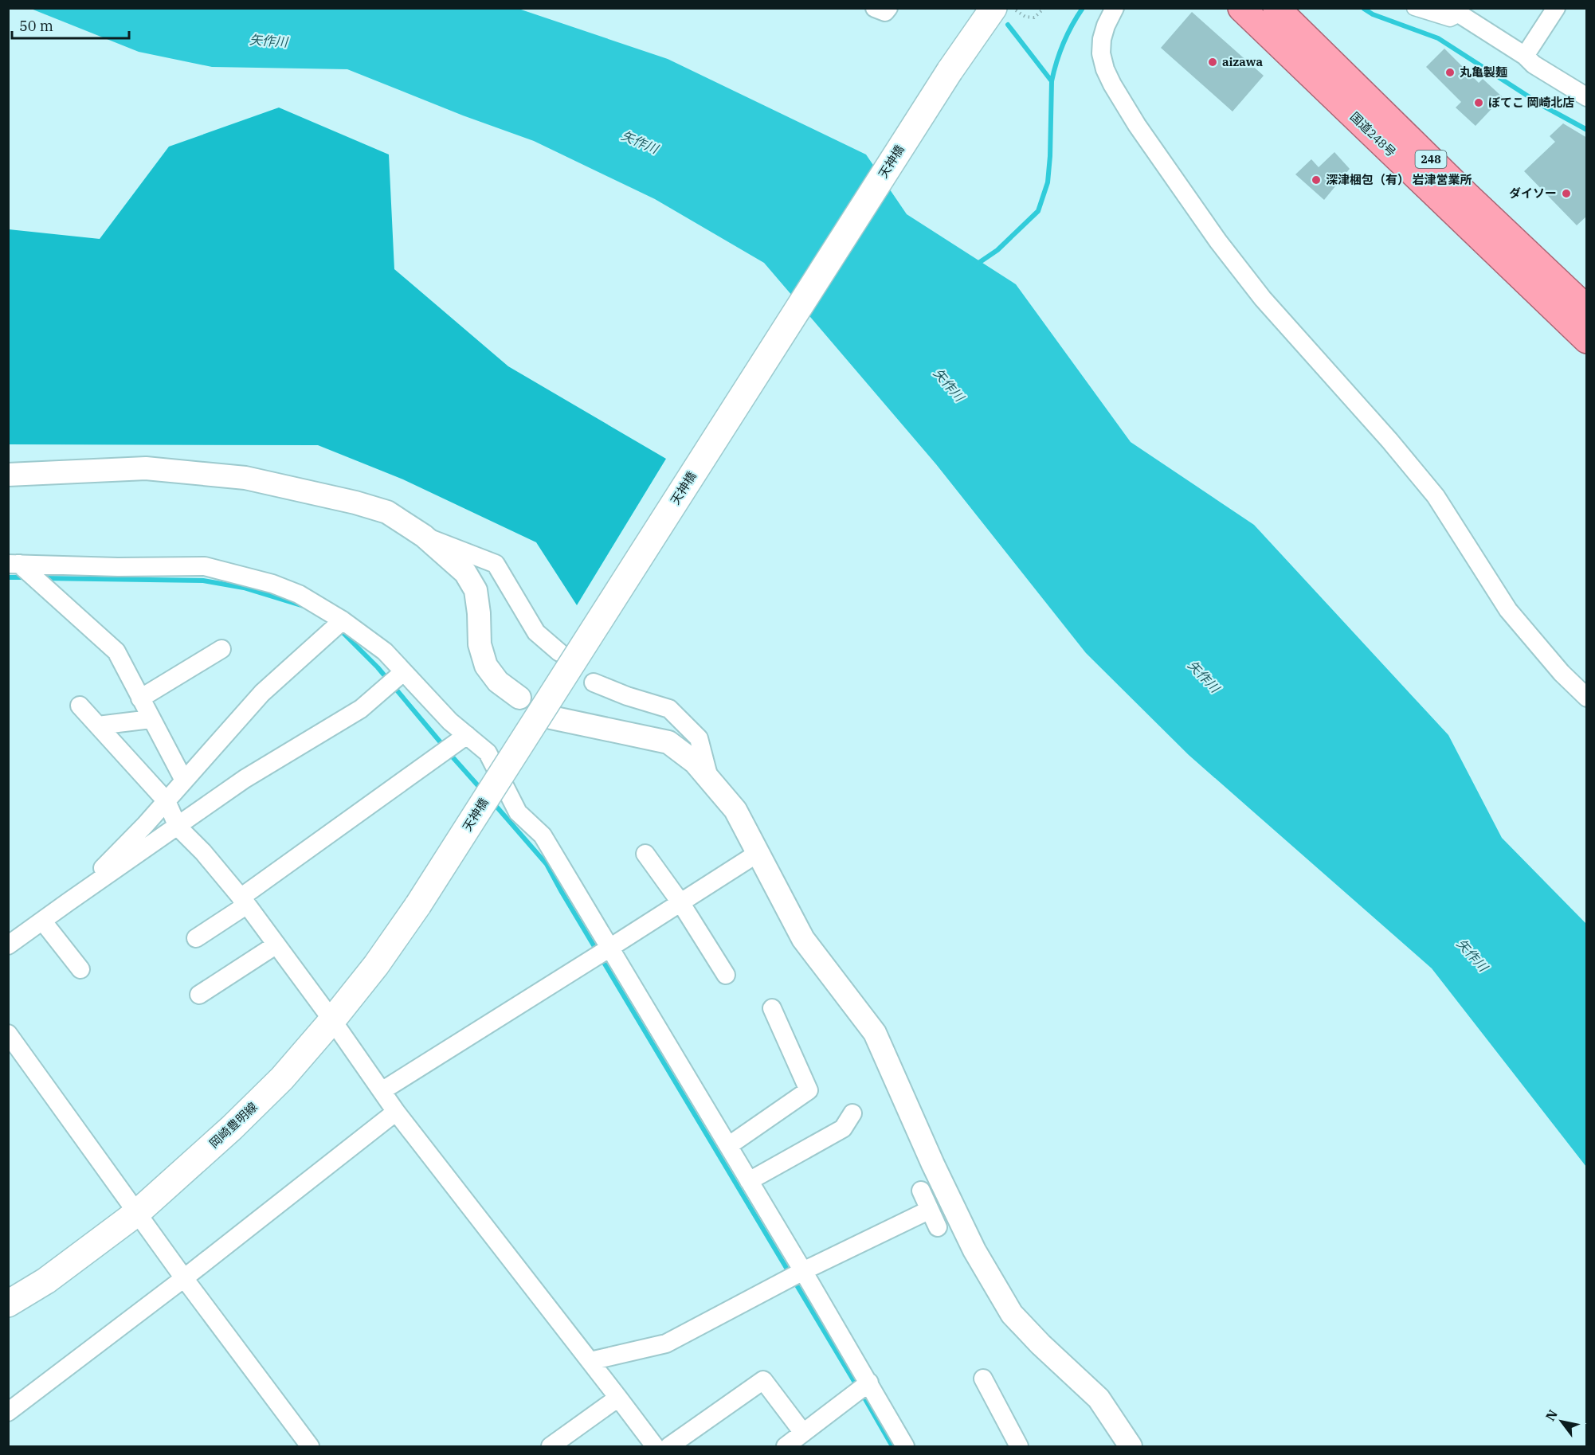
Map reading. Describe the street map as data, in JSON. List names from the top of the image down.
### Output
{
  "streets": {
    "highway": ["国道248号", "248"],
    "main road": ["天神橋", "岡崎豊明線"]
  },
  "crossings": [
    ["天神橋", "岡崎豊明線"]
  ],
  "water": ["矢作川"],
  "places": [
    "aizawa",
    "丸亀製麺",
    "ぼてこ 岡崎北店",
    "深津梱包（有） 岩津営業所",
    "ダイソー"
  ],
  "scale_bar": "50 m",
  "north": "top left"
}
